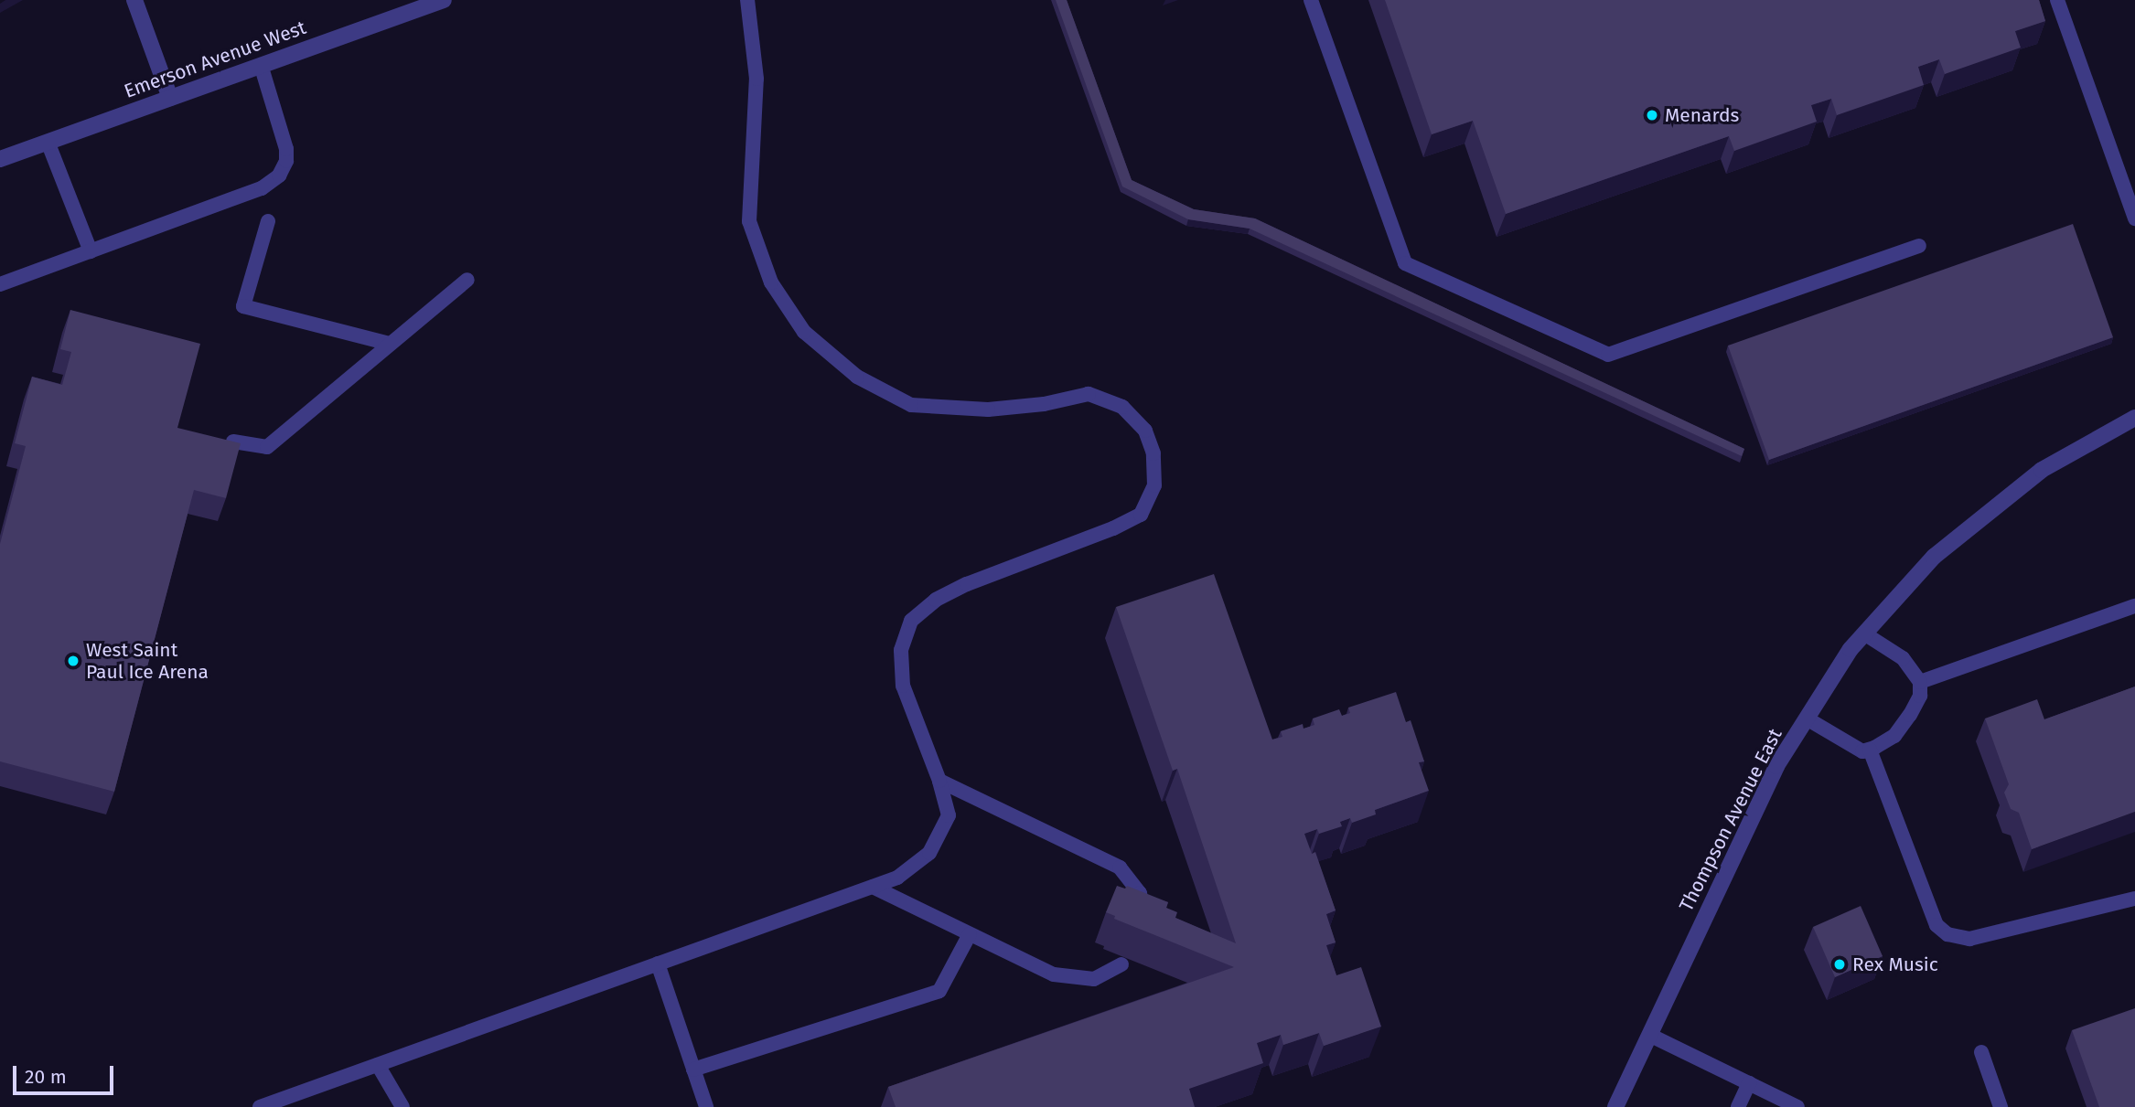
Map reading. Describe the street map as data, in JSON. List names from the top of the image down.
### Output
{
  "streets": {
    "street": ["Emerson Avenue West", "Thompson Avenue East"]
  },
  "places": ["Menards", "West Saint Paul Ice Arena", "Rex Music"],
  "scale_bar": "20 m"
}
